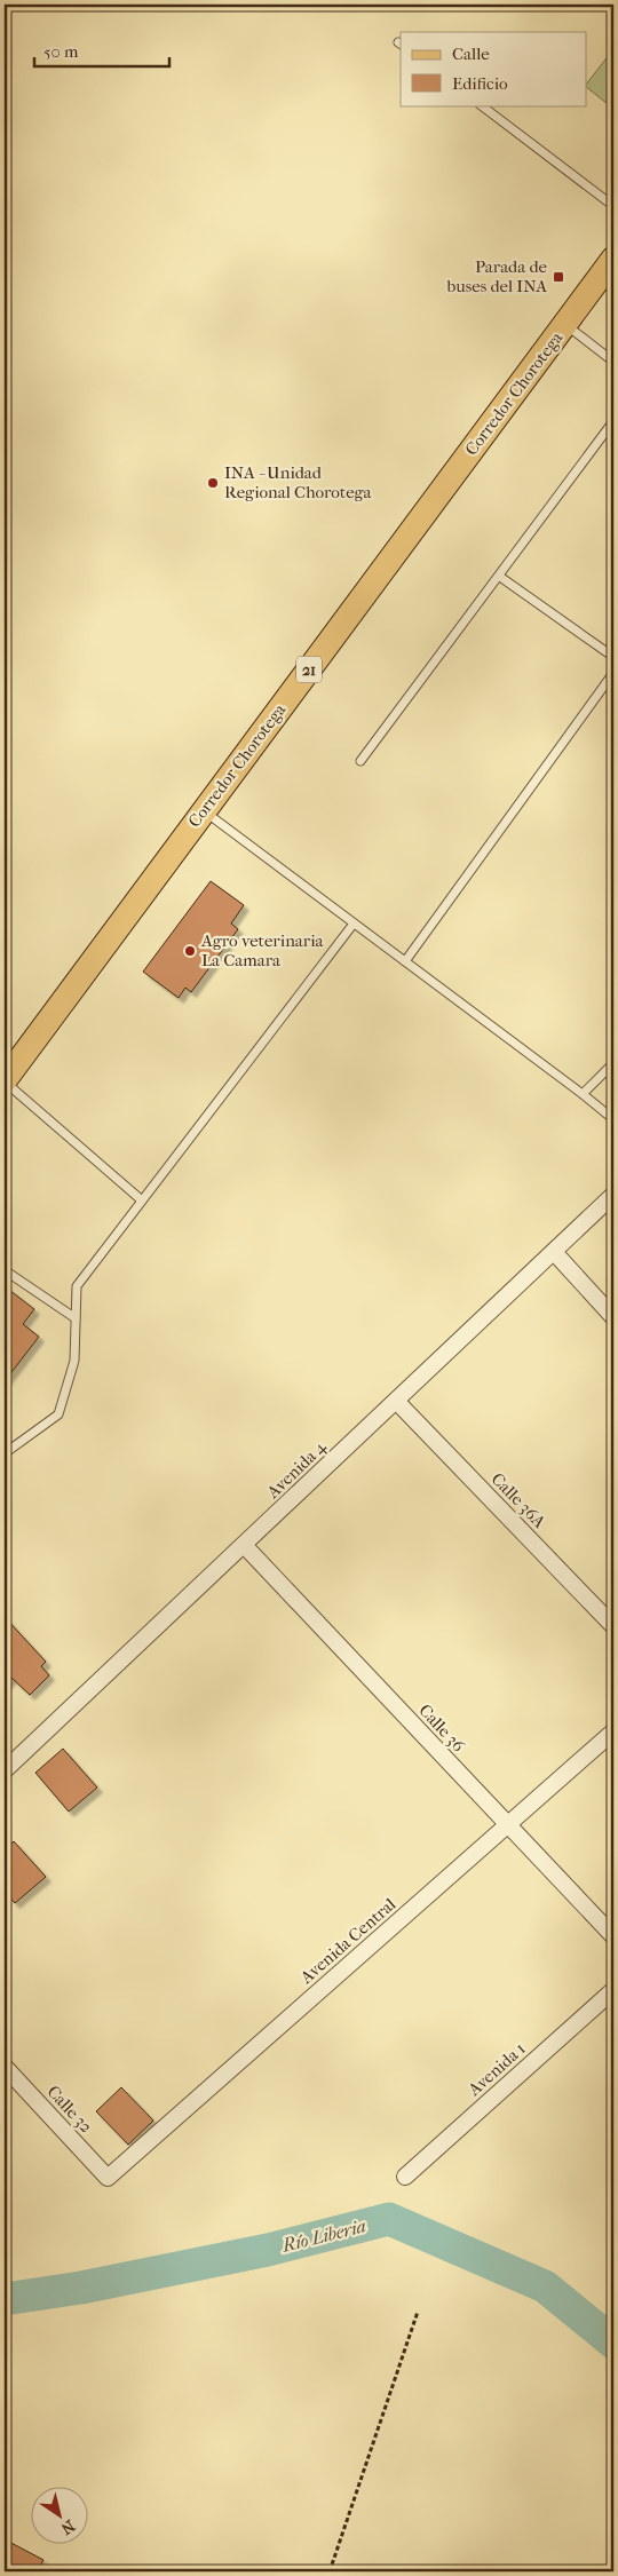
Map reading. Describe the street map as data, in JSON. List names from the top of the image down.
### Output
{
  "streets": {
    "main road": ["Corredor Chorotega", "21"],
    "street": [
      "Avenida 4",
      "Calle 36A",
      "Calle 36",
      "Avenida Central",
      "Avenida 1",
      "Calle 32"
    ]
  },
  "crossings": [
    ["Avenida 4", "Calle 36A"],
    ["Avenida 4", "Calle 36"],
    ["Calle 36", "Avenida Central"],
    ["Avenida Central", "Calle 32"]
  ],
  "water": ["Río Liberia"],
  "places": {
    "transit": ["Parada de buses del INA"],
    "other": ["INA - Unidad Regional Chorotega", "Agro veterinaria La Camara"]
  },
  "legend": ["Calle", "Edificio"],
  "scale_bar": "50 m",
  "north": "bottom right"
}
